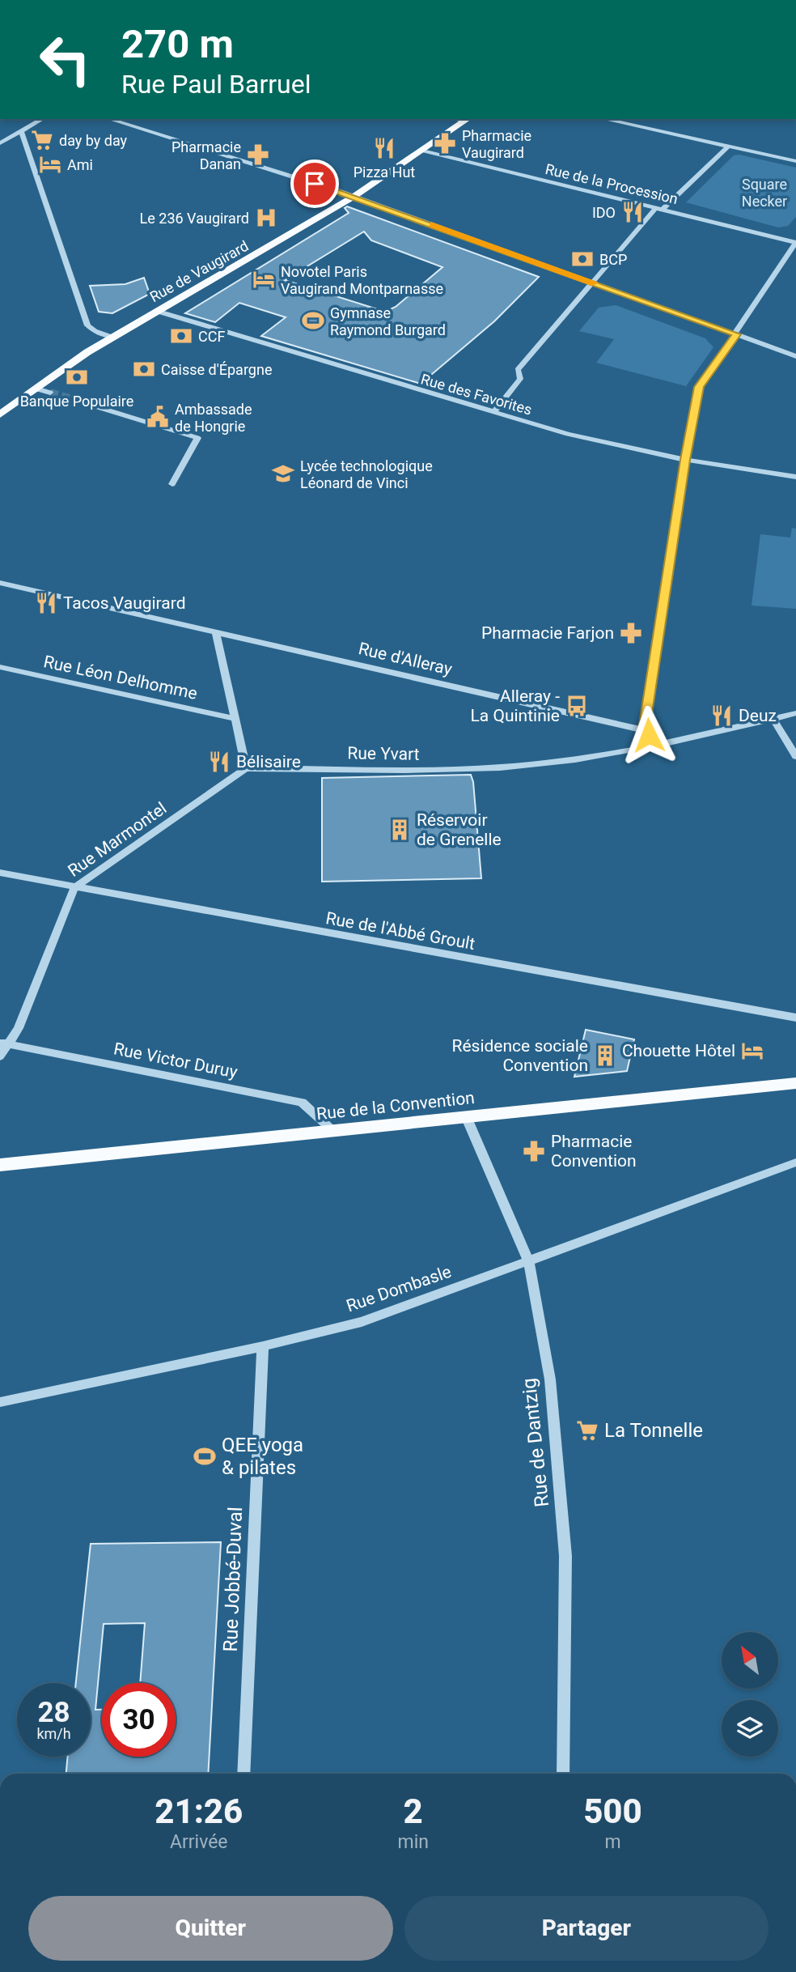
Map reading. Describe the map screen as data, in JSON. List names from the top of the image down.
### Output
{
  "streets": {
    "main road": ["Rue de Vaugirard", "Rue de la Convention"],
    "street": [
      "Rue de la Procession",
      "Rue des Favorites",
      "Rue d'Alleray",
      "Rue Léon Delhomme",
      "Rue Yvart",
      "Rue Marmontel",
      "Rue de l'Abbé Groult",
      "Rue Victor Duruy",
      "Rue Dombasle",
      "Rue de Dantzig",
      "Rue Jobbé-Duval"
    ]
  },
  "crossings": [
    ["Rue de la Procession", "Rue de Vaugirard"],
    ["Rue de Vaugirard", "Rue des Favorites"],
    ["Rue Yvart", "Rue Marmontel"],
    ["Rue Marmontel", "Rue de l'Abbé Groult"],
    ["Rue Marmontel", "Rue Victor Duruy"],
    ["Rue Victor Duruy", "Rue de la Convention"],
    ["Rue de la Convention", "Rue de Dantzig"],
    ["Rue Dombasle", "Rue de Dantzig"],
    ["Rue Dombasle", "Rue Jobbé-Duval"]
  ],
  "parks": ["Square Necker"],
  "places": {
    "supermarket": ["day by day", "La Tonnelle"],
    "pharmacy": [
      "Pharmacie Vaugirard",
      "Pharmacie Danan",
      "Pharmacie Farjon",
      "Pharmacie Convention"
    ],
    "restaurant": [
      "Pizza Hut",
      "IDO",
      "Tacos Vaugirard",
      "Deuz",
      "Bélisaire"
    ],
    "hotel": ["Ami", "Novotel Paris Vaugirand Montparnasse", "Chouette Hôtel"],
    "hospital": ["Le 236 Vaugirard"],
    "bank": [
      "BCP",
      "CCF",
      "Caisse d'Épargne",
      "Banque Populaire"
    ],
    "sports": ["Gymnase Raymond Burgard", "QEE yoga & pilates"],
    "public building": ["Ambassade de Hongrie"],
    "school or university": ["Lycée technologique Léonard de Vinci"],
    "bus stop": ["Alleray - La Quintinie"],
    "building": ["Réservoir de Grenelle", "Résidence sociale Convention"]
  },
  "north": "top left",
  "page": {
    "turn": ["270 m", "Rue Paul Barruel"],
    "speed": "28 km/h",
    "limit": "30",
    "eta": [
      "21:26",
      "Arrivée",
      "2",
      "min",
      "500",
      "m"
    ],
    "buttons": ["Quitter", "Partager"]
  }
}
